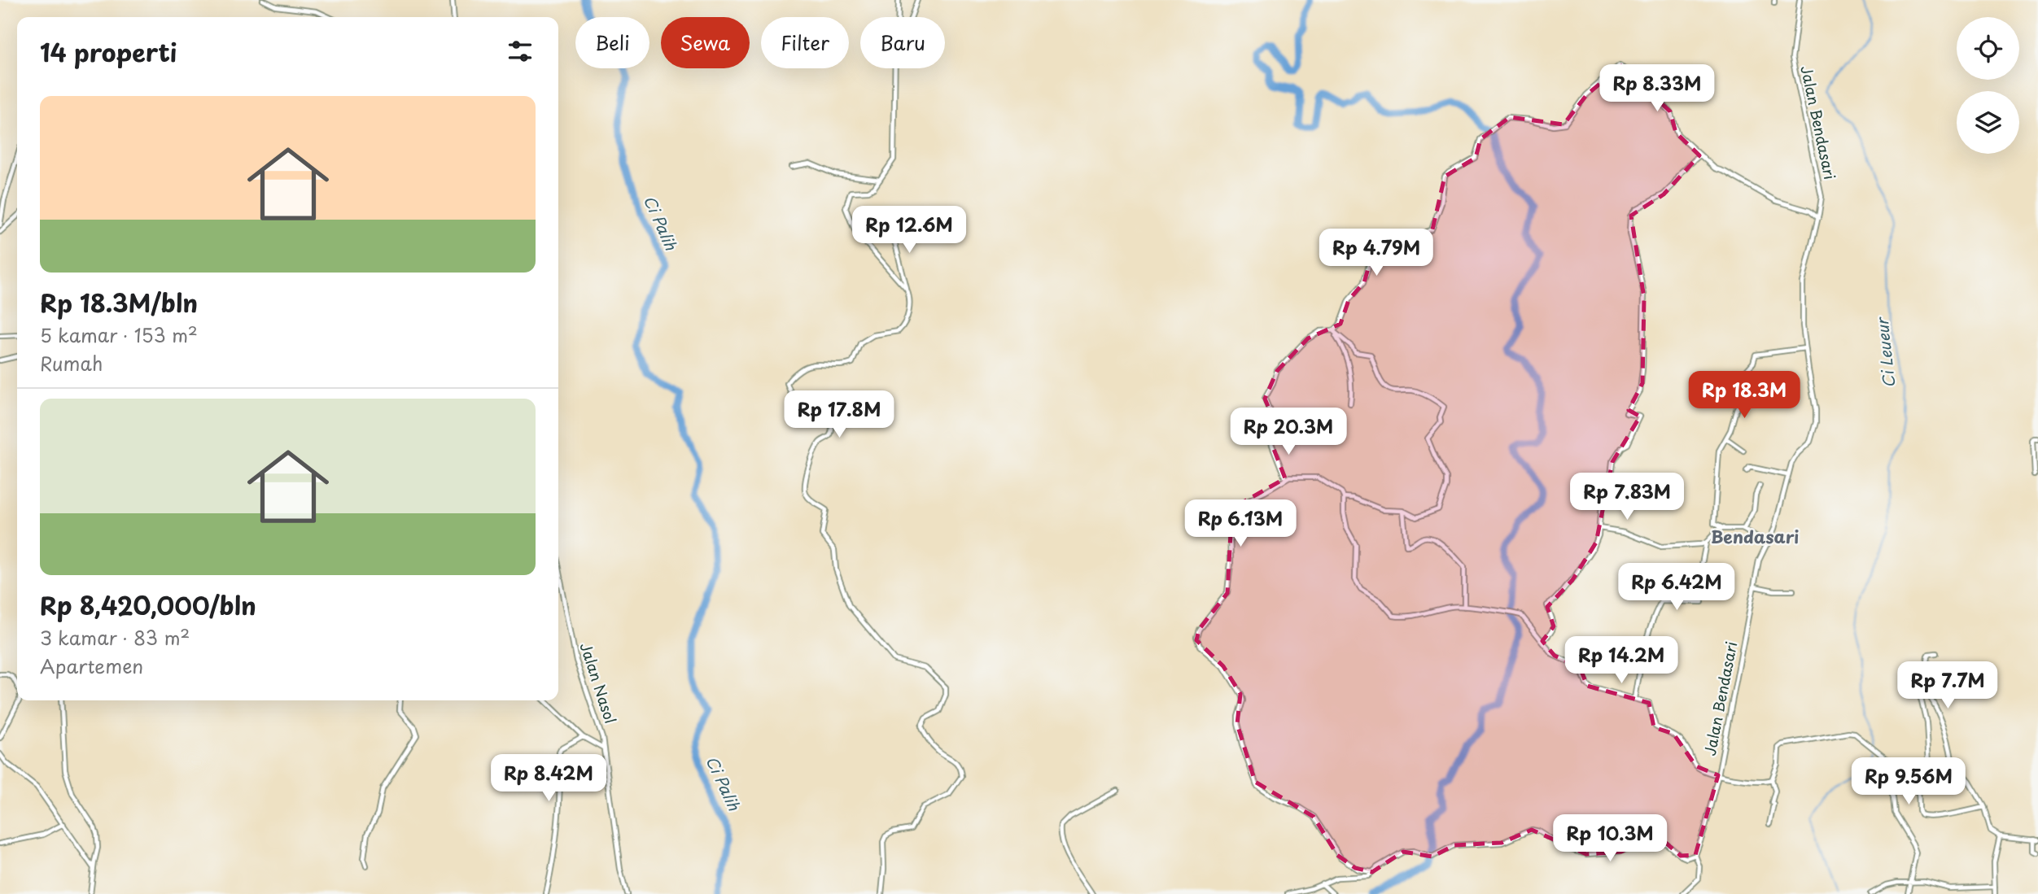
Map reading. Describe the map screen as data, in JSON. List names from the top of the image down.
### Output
{
  "streets": {
    "street": ["Jalan Bendasari", "Jalan Nasol"]
  },
  "districts": ["Bendasari"],
  "water": ["Ci Palih", "Ci Leueur"],
  "page": {
    "chip": [
      "Beli",
      "Sewa",
      "Filter",
      "Baru"
    ],
    "heading": "14 properti",
    "price": [
      "Rp 8.33M",
      "Rp 12.6M",
      "Rp 4.79M",
      "Rp 18.3M",
      "Rp 17.8M",
      "Rp 20.3M",
      "Rp 7.83M",
      "Rp 6.13M",
      "Rp 6.42M",
      "Rp 14.2M",
      "Rp 7.7M",
      "Rp 8.42M",
      "Rp 9.56M",
      "Rp 10.3M"
    ],
    "list": [
      {
        "name": "Rp 18.3M/bln",
        "note": "5 kamar · 153 m² · Rumah"
      },
      {
        "name": "Rp 8,420,000/bln",
        "note": "3 kamar · 83 m² · Apartemen"
      }
    ]
  }
}
